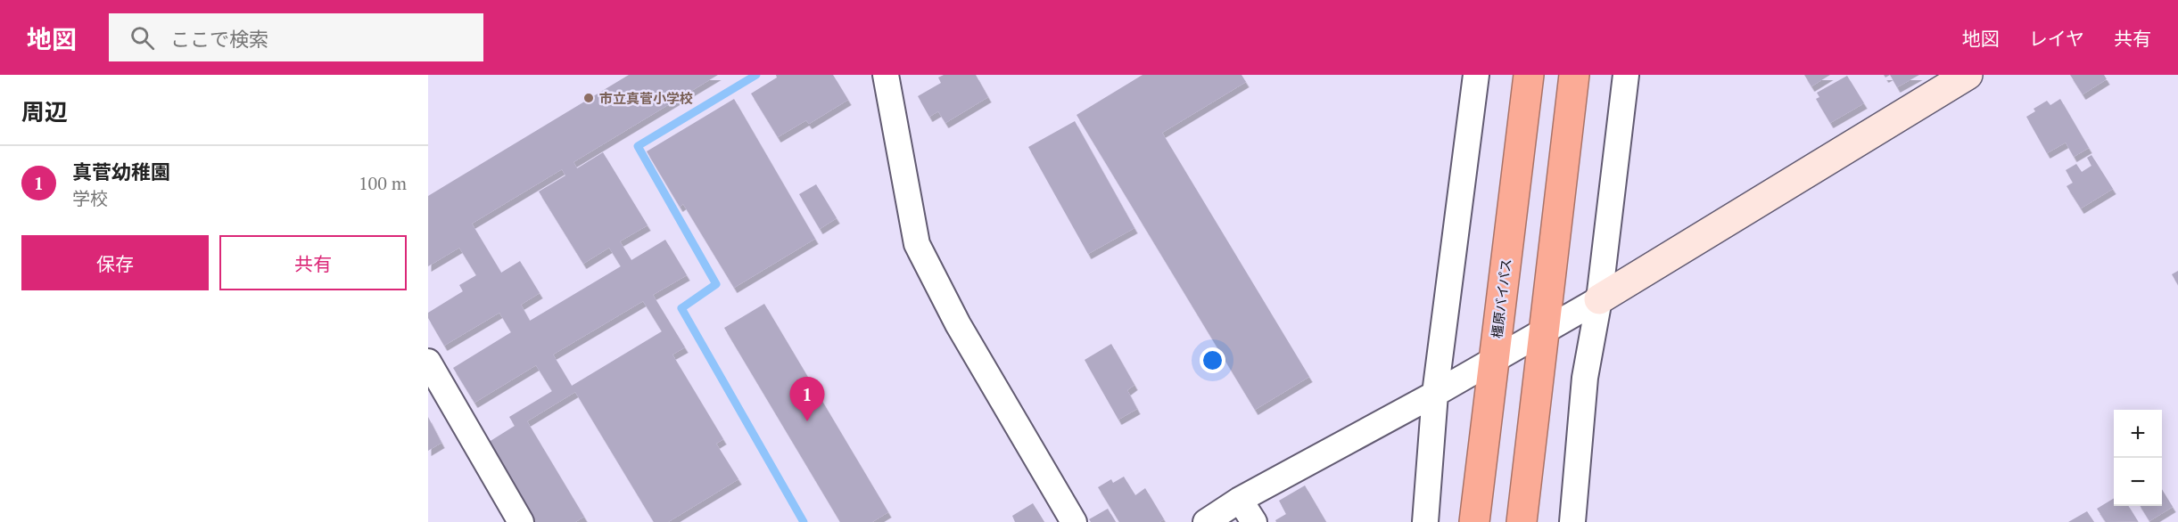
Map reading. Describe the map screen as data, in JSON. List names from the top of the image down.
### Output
{
  "streets": {
    "highway": ["橿原バイパス"]
  },
  "places": ["市立真菅小学校"],
  "page": {
    "header": "地図",
    "search": "ここで検索",
    "nav": ["地図", "レイヤ", "共有"],
    "heading": "周辺",
    "list": [
      {
        "mark": "1",
        "name": "真菅幼稚園",
        "note": "学校",
        "value": "100 m"
      }
    ],
    "buttons": ["保存", "共有"],
    "pins": "1",
    "map_buttons": ["+", "−"]
  }
}
